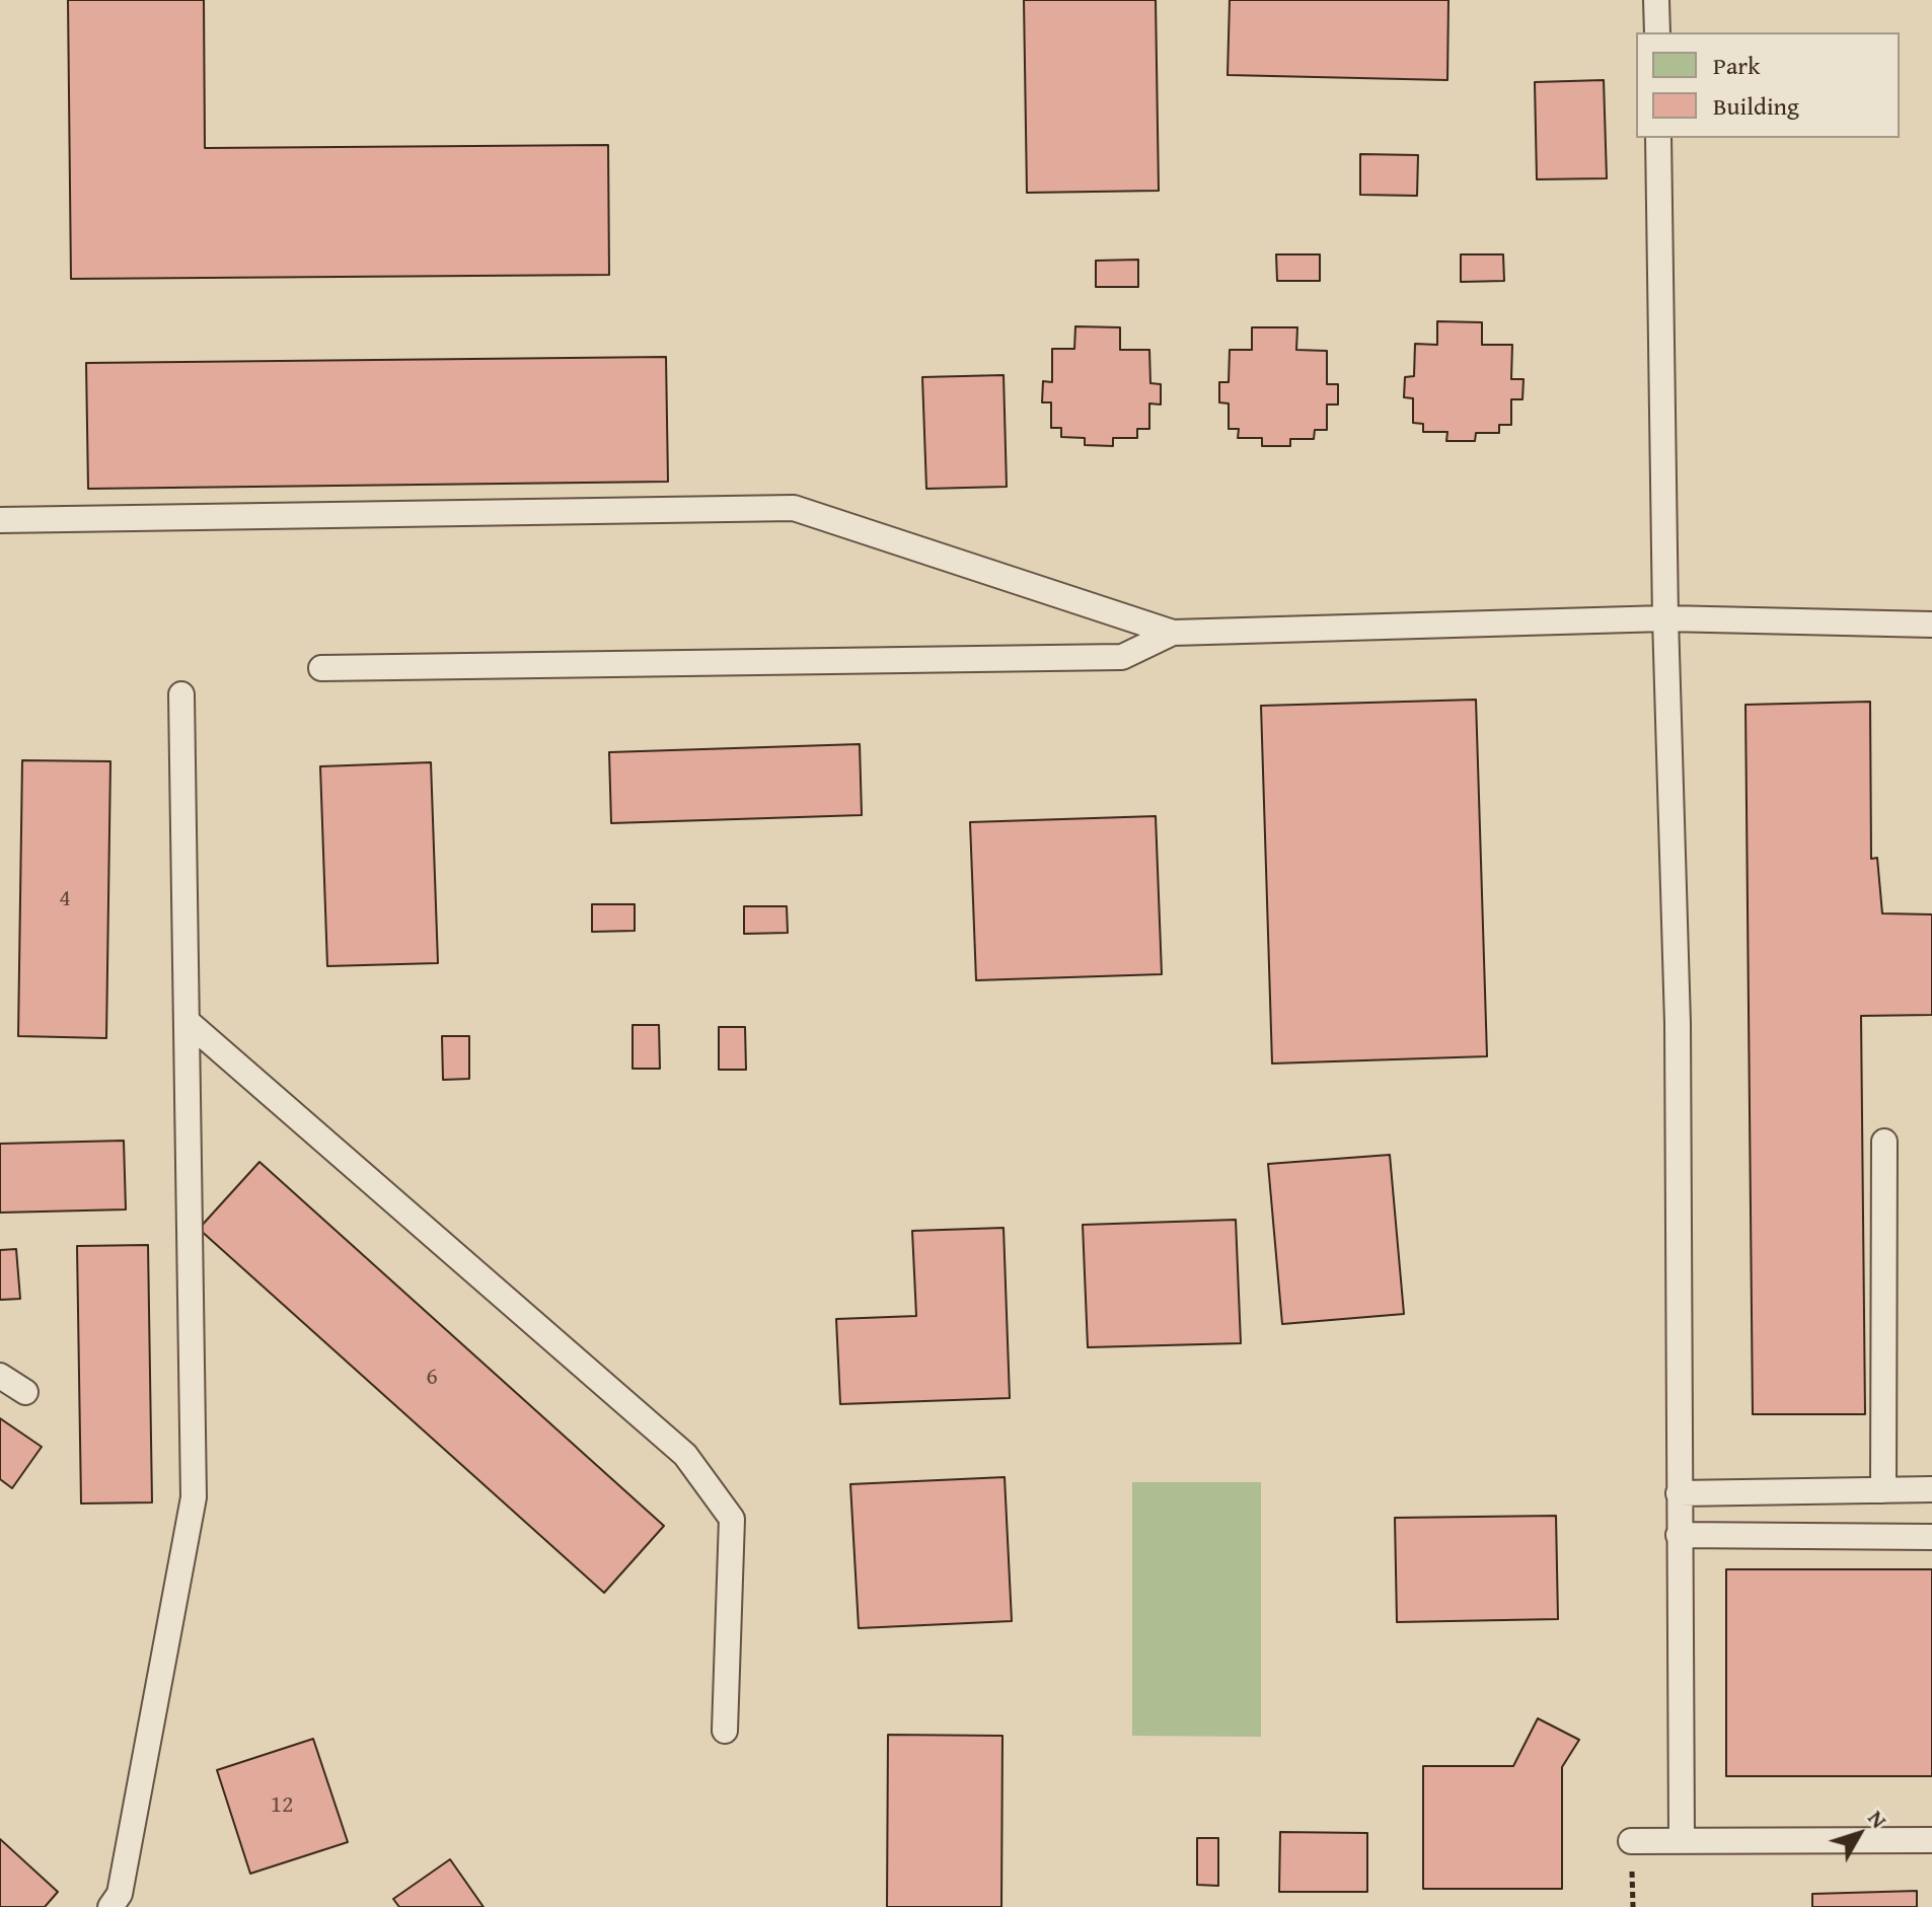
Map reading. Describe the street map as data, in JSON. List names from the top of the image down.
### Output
{
  "house_numbers": ["4", "6", "12"],
  "legend": ["Park", "Building"],
  "north": "top right"
}
